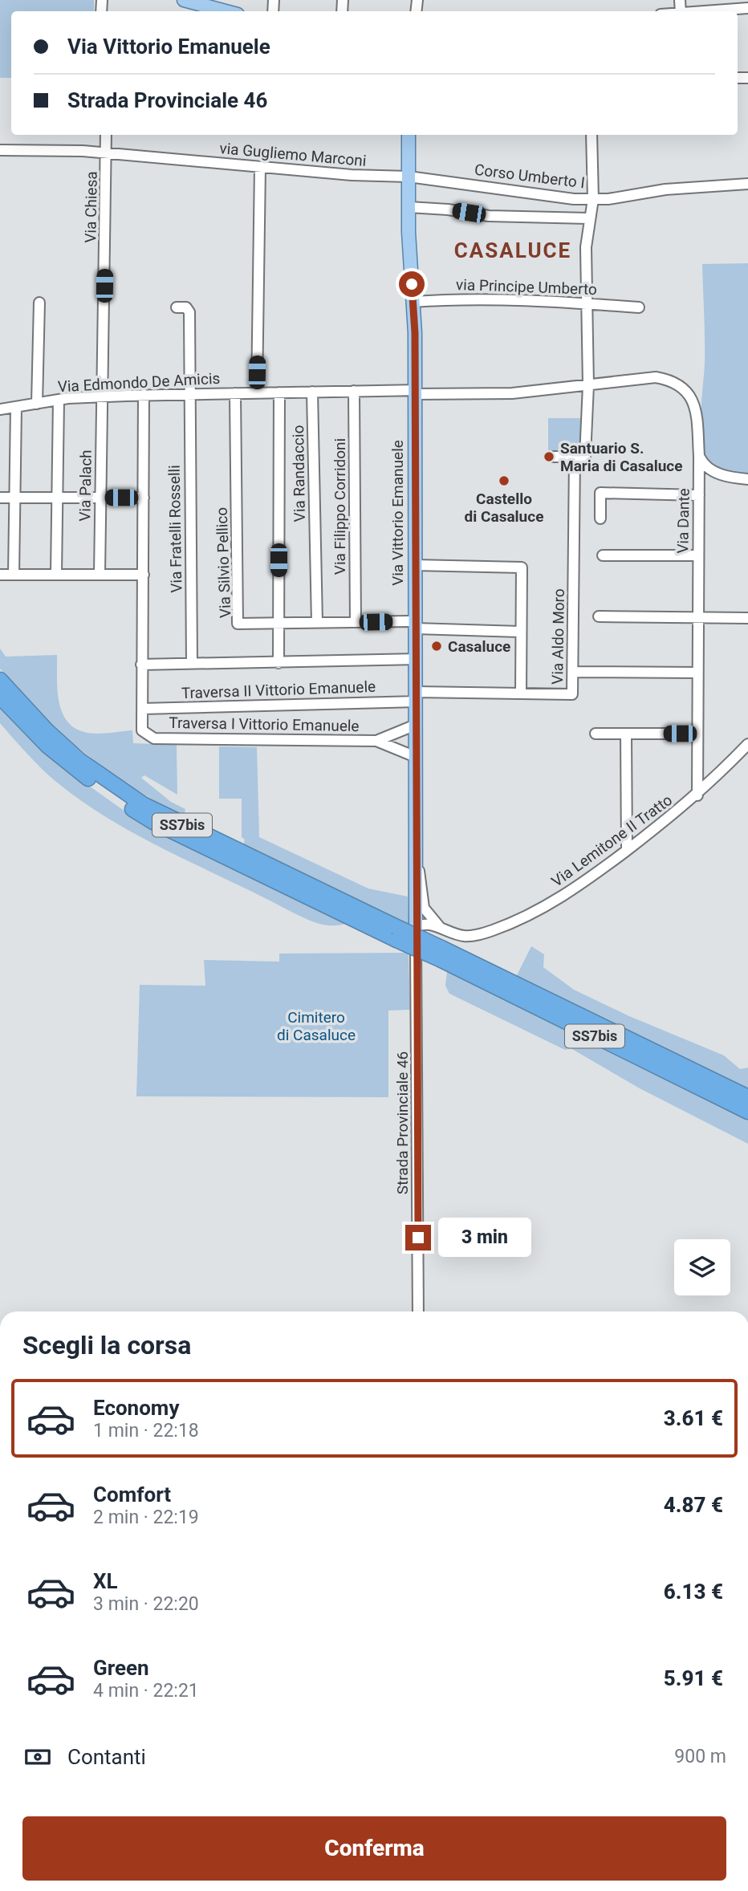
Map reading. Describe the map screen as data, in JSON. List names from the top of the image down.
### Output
{
  "streets": {
    "highway": ["SS7bis"],
    "main road": ["Via Vittorio Emanuele"],
    "street": [
      "via Gugliemo Marconi",
      "Corso Umberto I",
      "Via Chiesa",
      "via Principe Umberto",
      "Via Edmondo De Amicis",
      "Via Randaccio",
      "Via Palach",
      "Via Filippo Corridoni",
      "Via Dante",
      "Via Fratelli Rosselli",
      "Via Silvio Pellico",
      "Via Aldo Moro",
      "Traversa II Vittorio Emanuele",
      "Traversa I Vittorio Emanuele",
      "Via Lemitone II Tratto",
      "Strada Provinciale 46"
    ]
  },
  "crossings": [
    ["via Gugliemo Marconi", "Corso Umberto I"],
    ["via Gugliemo Marconi", "Via Chiesa"],
    ["via Gugliemo Marconi", "Via Vittorio Emanuele"],
    ["Corso Umberto I", "Via Vittorio Emanuele"],
    ["Via Chiesa", "Via Edmondo De Amicis"],
    ["Via Chiesa", "Via Palach"],
    ["via Principe Umberto", "Via Vittorio Emanuele"],
    ["Via Edmondo De Amicis", "Via Randaccio"],
    ["Via Edmondo De Amicis", "Via Palach"],
    ["Via Edmondo De Amicis", "Via Filippo Corridoni"],
    ["Via Edmondo De Amicis", "Via Vittorio Emanuele"],
    ["Via Edmondo De Amicis", "Via Dante"],
    ["Via Edmondo De Amicis", "Via Fratelli Rosselli"],
    ["Via Edmondo De Amicis", "Via Silvio Pellico"],
    ["Via Randaccio", "Via Silvio Pellico"],
    ["Via Filippo Corridoni", "Via Silvio Pellico"],
    ["Via Vittorio Emanuele", "Via Dante"],
    ["Via Vittorio Emanuele", "Via Silvio Pellico"],
    ["Via Vittorio Emanuele", "Via Aldo Moro"],
    ["Via Vittorio Emanuele", "Traversa II Vittorio Emanuele"],
    ["Via Vittorio Emanuele", "Traversa I Vittorio Emanuele"],
    ["Via Vittorio Emanuele", "Via Lemitone II Tratto"],
    ["Via Vittorio Emanuele", "Strada Provinciale 46"],
    ["Via Dante", "Via Lemitone II Tratto"],
    ["Via Aldo Moro", "Traversa II Vittorio Emanuele"],
    ["Traversa II Vittorio Emanuele", "Traversa I Vittorio Emanuele"],
    ["Via Lemitone II Tratto", "Strada Provinciale 46"]
  ],
  "districts": ["CASALUCE"],
  "parks": ["Cimitero di Casaluce"],
  "places": ["Santuario S. Maria di Casaluce", "Castello di Casaluce", "Casaluce"],
  "page": {
    "banner": ["Via Vittorio Emanuele", "Strada Provinciale 46"],
    "bubble": "3 min",
    "heading": "Scegli la corsa",
    "list": [
      {
        "name": "Economy",
        "note": "1 min · 22:18",
        "value": "3.61 €"
      },
      {
        "name": "Comfort",
        "note": "2 min · 22:19",
        "value": "4.87 €"
      },
      {
        "name": "XL",
        "note": "3 min · 22:20",
        "value": "6.13 €"
      },
      {
        "name": "Green",
        "note": "4 min · 22:21",
        "value": "5.91 €"
      }
    ],
    "pay": ["Contanti", "900 m"],
    "buttons": "Conferma"
  }
}
